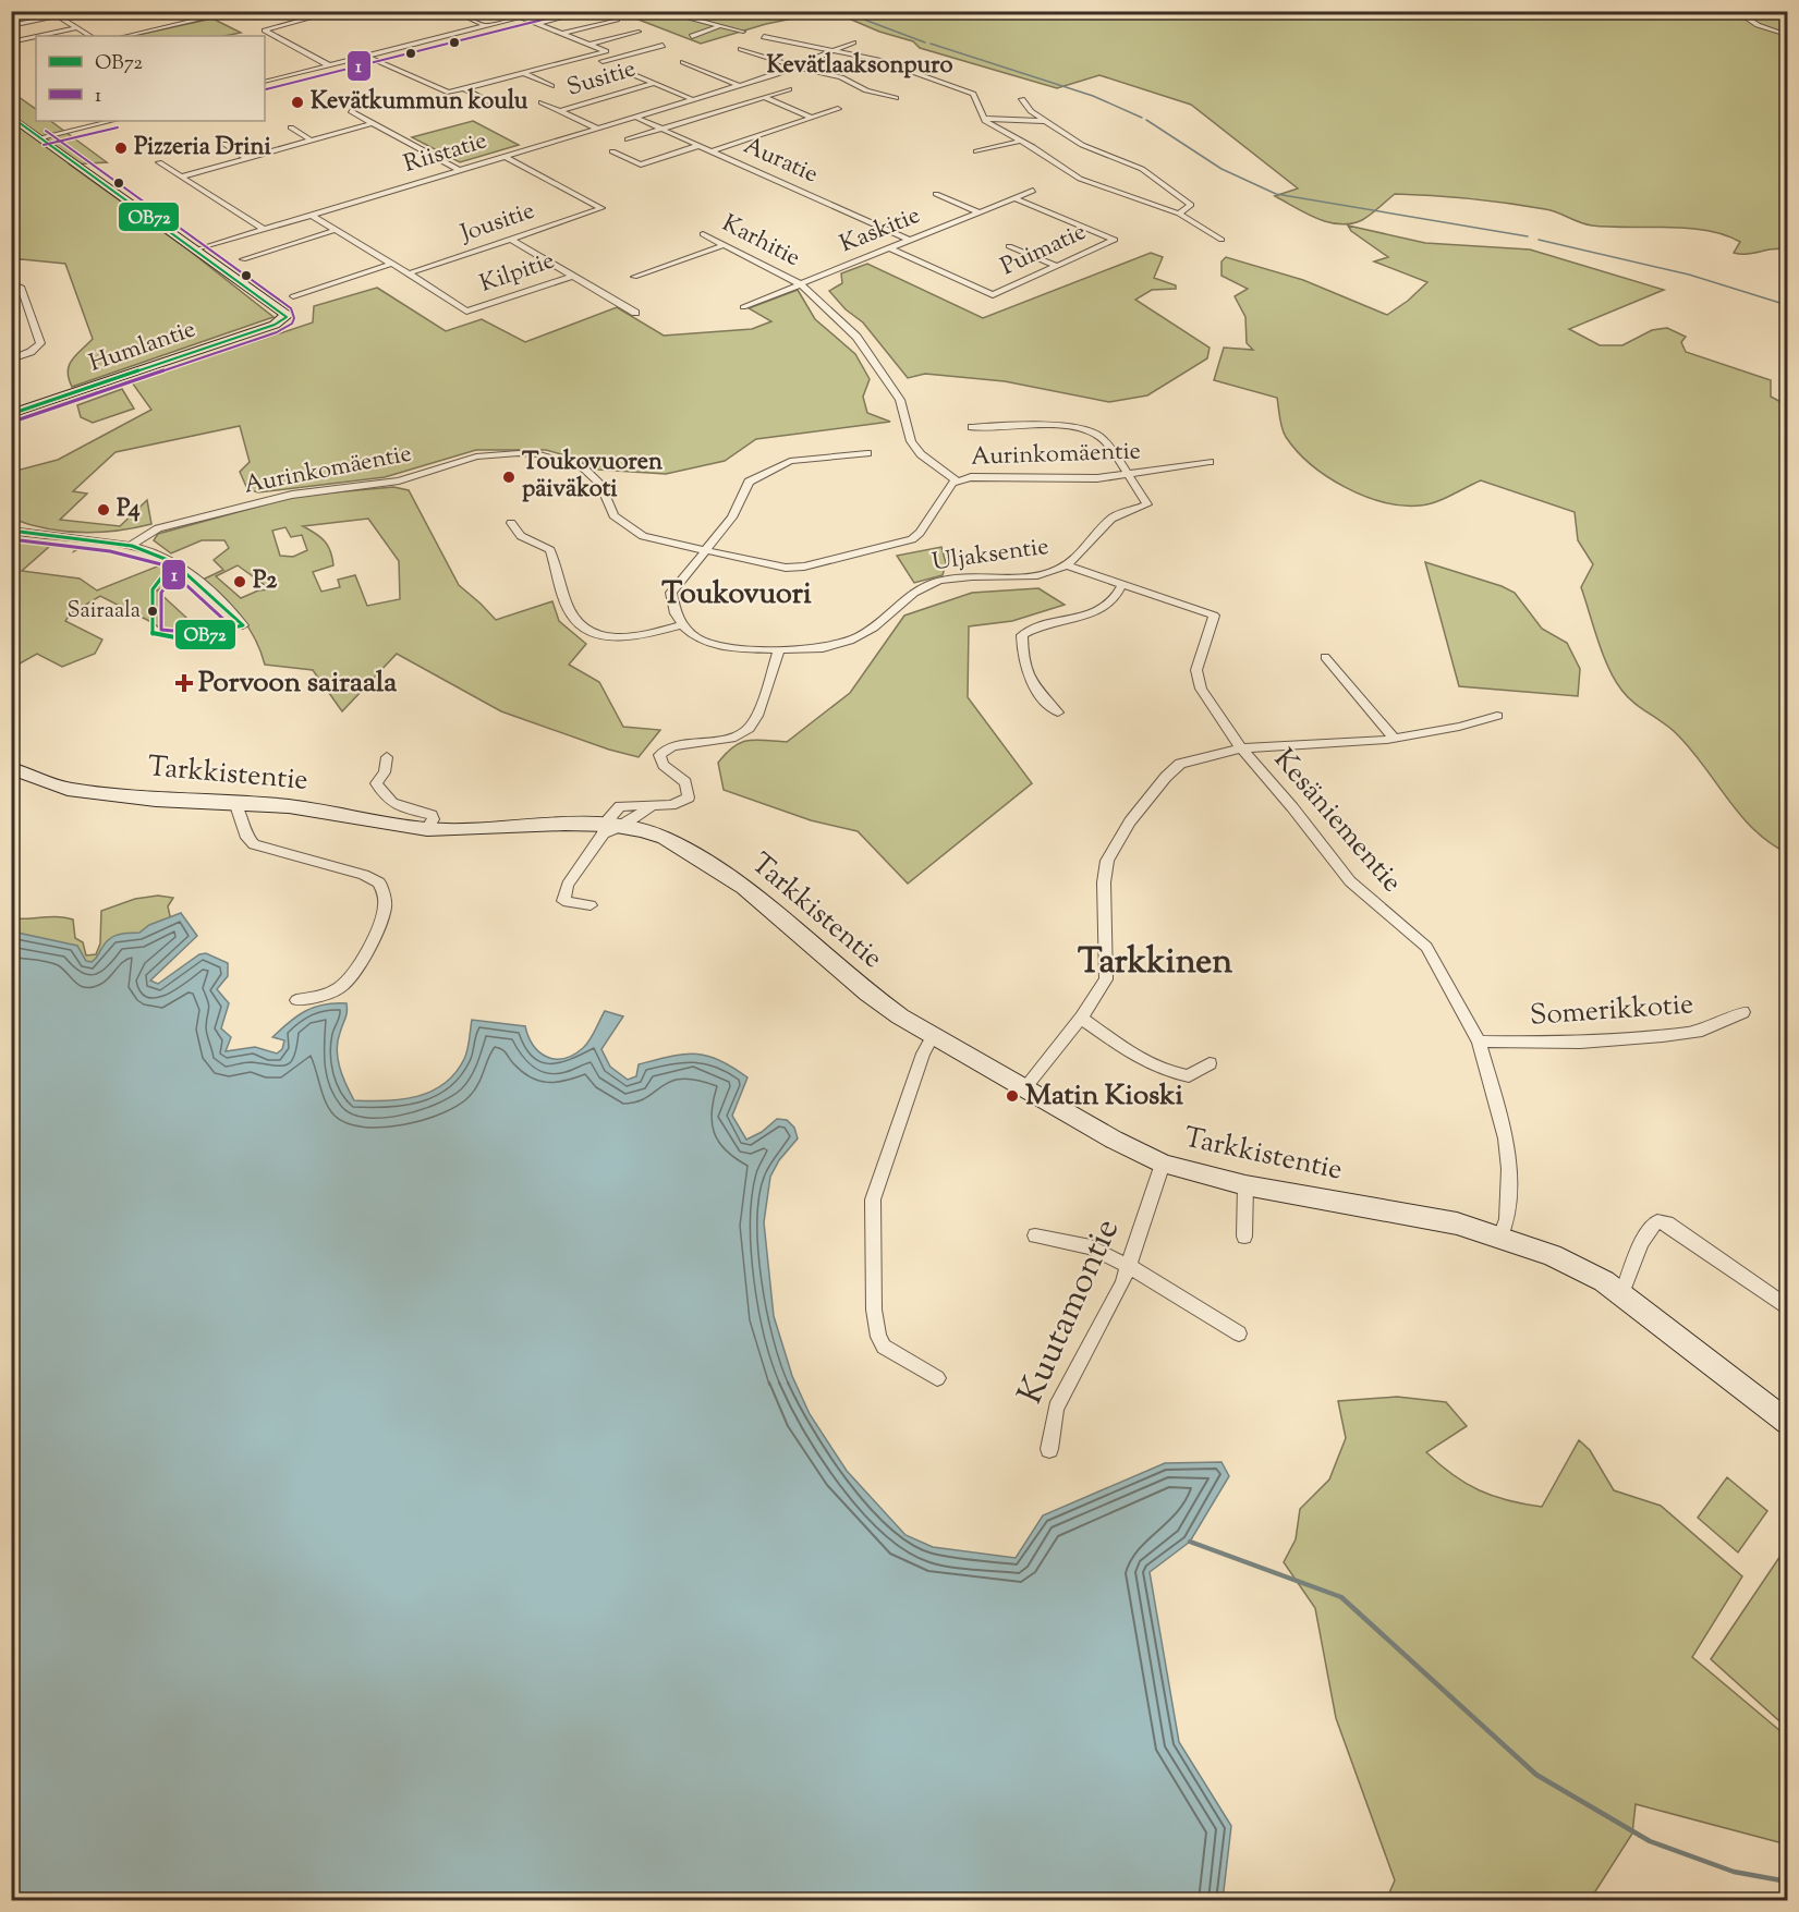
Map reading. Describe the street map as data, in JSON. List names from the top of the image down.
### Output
{
  "streets": {
    "street": [
      "Susitie",
      "Riistatie",
      "Auratie",
      "Jousitie",
      "Kaskitie",
      "Karhitie",
      "Puimatie",
      "Kilpitie",
      "Humlantie",
      "Aurinkomäentie",
      "Uljaksentie",
      "Tarkkistentie",
      "Kesäniementie",
      "Somerikkotie",
      "Kuutamontie"
    ]
  },
  "crossings": [
    ["Susitie", "Riistatie"],
    ["Riistatie", "Auratie"],
    ["Riistatie", "Jousitie"],
    ["Riistatie", "Humlantie"],
    ["Auratie", "Kaskitie"],
    ["Jousitie", "Kilpitie"],
    ["Kaskitie", "Karhitie"],
    ["Kaskitie", "Puimatie"],
    ["Karhitie", "Aurinkomäentie"],
    ["Aurinkomäentie", "Uljaksentie"],
    ["Tarkkistentie", "Kesäniementie"],
    ["Tarkkistentie", "Kuutamontie"],
    ["Kesäniementie", "Somerikkotie"]
  ],
  "districts": ["Kevätlaaksonpuro", "Toukovuori", "Tarkkinen"],
  "places": {
    "other": [
      "Kevätkummun koulu",
      "Pizzeria Drini",
      "Toukovuoren päiväkoti",
      "P4",
      "P2",
      "Sairaala",
      "Matin Kioski"
    ],
    "health": ["Porvoon sairaala"]
  },
  "lines": ["transit line 1", "transit line OB72"],
  "legend": ["OB72", "1"]
}
